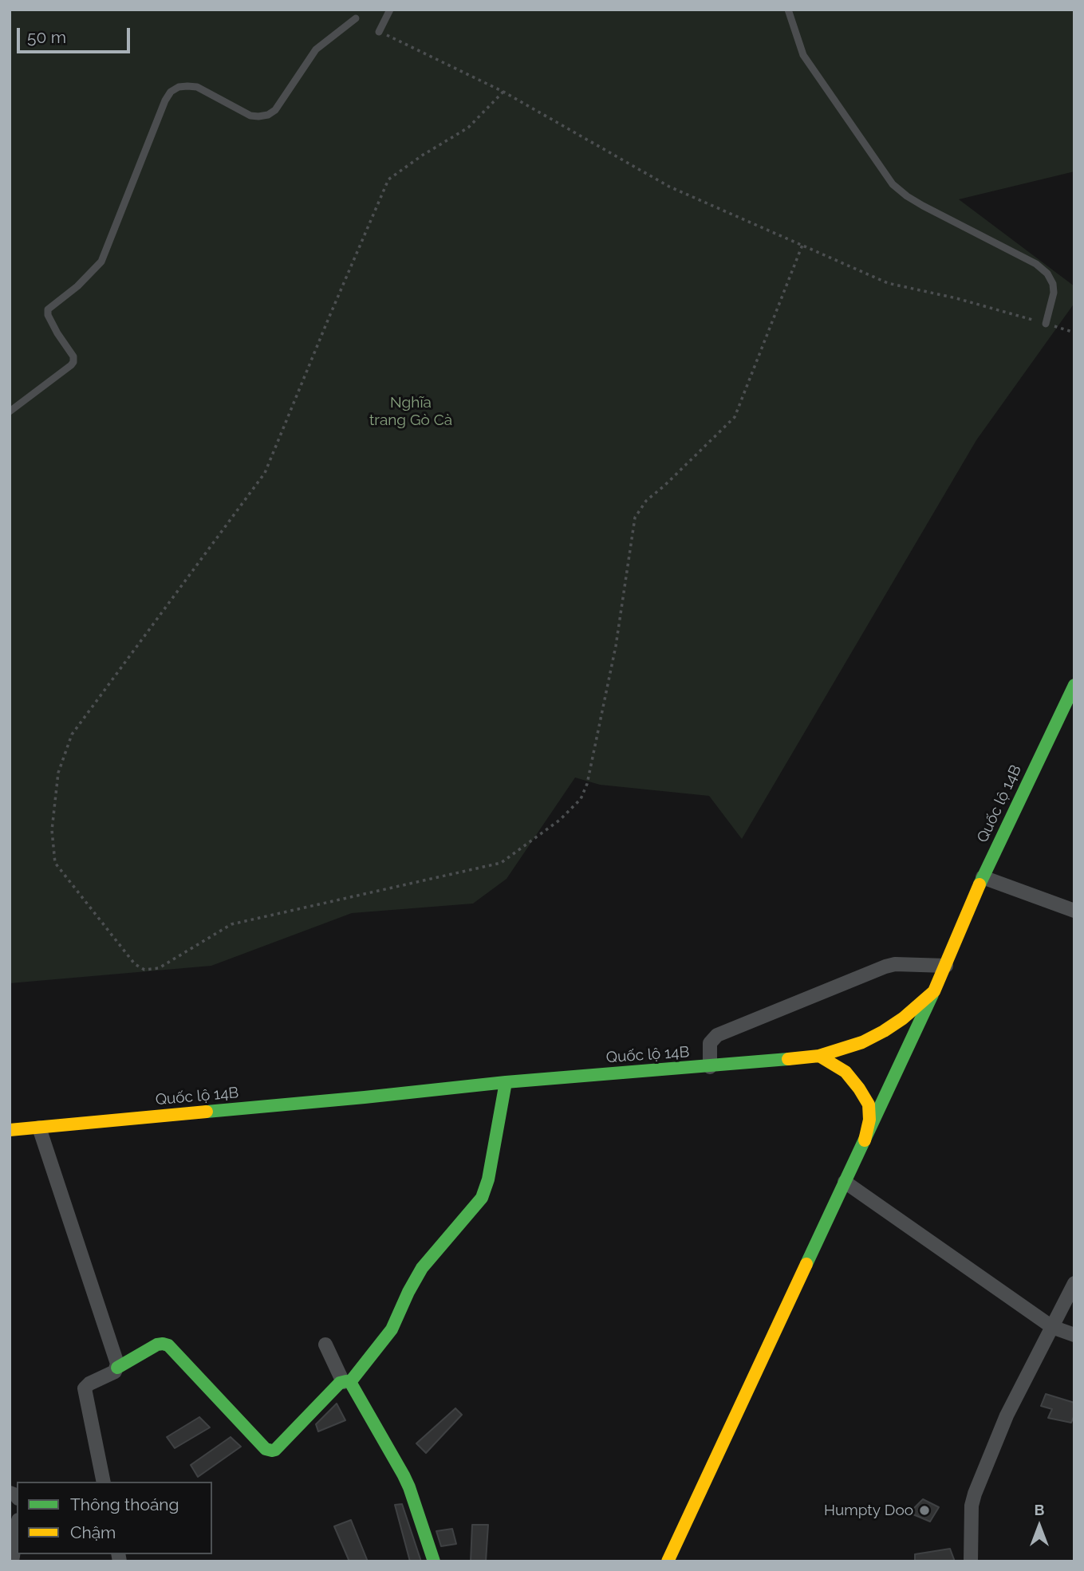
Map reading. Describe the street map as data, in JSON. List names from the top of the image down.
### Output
{
  "streets": {
    "main road": ["Quốc lộ 14B"]
  },
  "parks": ["Nghĩa trang Gò Cà"],
  "places": ["Humpty Doo"],
  "legend": ["Thông thoáng", "Chậm"],
  "scale_bar": "50 m",
  "north": "top"
}
